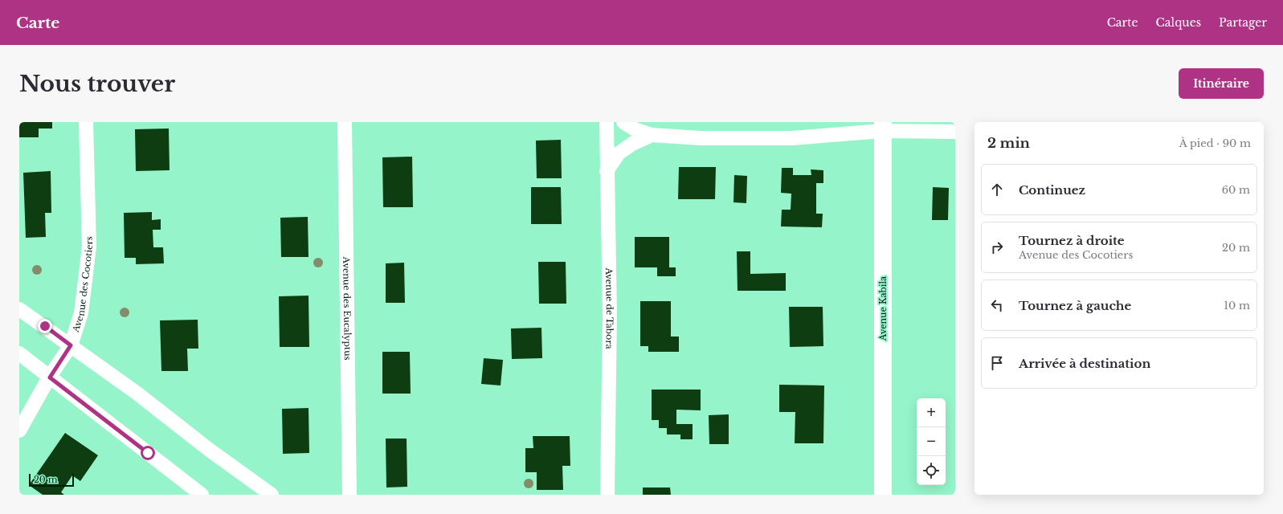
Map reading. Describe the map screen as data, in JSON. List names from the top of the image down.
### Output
{
  "streets": {
    "highway": ["Avenue Kabila"],
    "street": ["Avenue des Cocotiers", "Avenue des Eucalyptus", "Avenue de Tabora"]
  },
  "scale_bar": "20 m",
  "page": {
    "header": "Carte",
    "nav": ["Carte", "Calques", "Partager"],
    "buttons": "Itinéraire",
    "title": "Nous trouver",
    "heading": ["2 min", "À pied · 90 m"],
    "list": [
      ["Continuez", "60 m"],
      ["Tournez à droite", "Avenue des Cocotiers", "20 m"],
      ["Tournez à gauche", "10 m"],
      "Arrivée à destination"
    ],
    "map_buttons": ["+", "−"],
    "scale": "20 m"
  }
}
